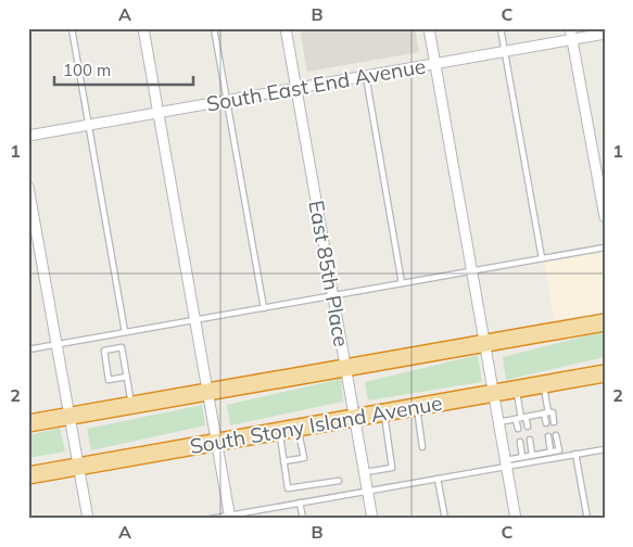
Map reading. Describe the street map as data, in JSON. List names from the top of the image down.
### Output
{
  "streets": {
    "highway": ["South Stony Island Avenue"],
    "street": ["South East End Avenue", "East 85th Place"]
  },
  "crossings": [
    ["South East End Avenue", "East 85th Place"],
    ["East 85th Place", "South Stony Island Avenue"]
  ],
  "scale_bar": "100 m",
  "grid": {
    "columns": ["A", "B", "C"],
    "rows": ["1", "2"]
  }
}
